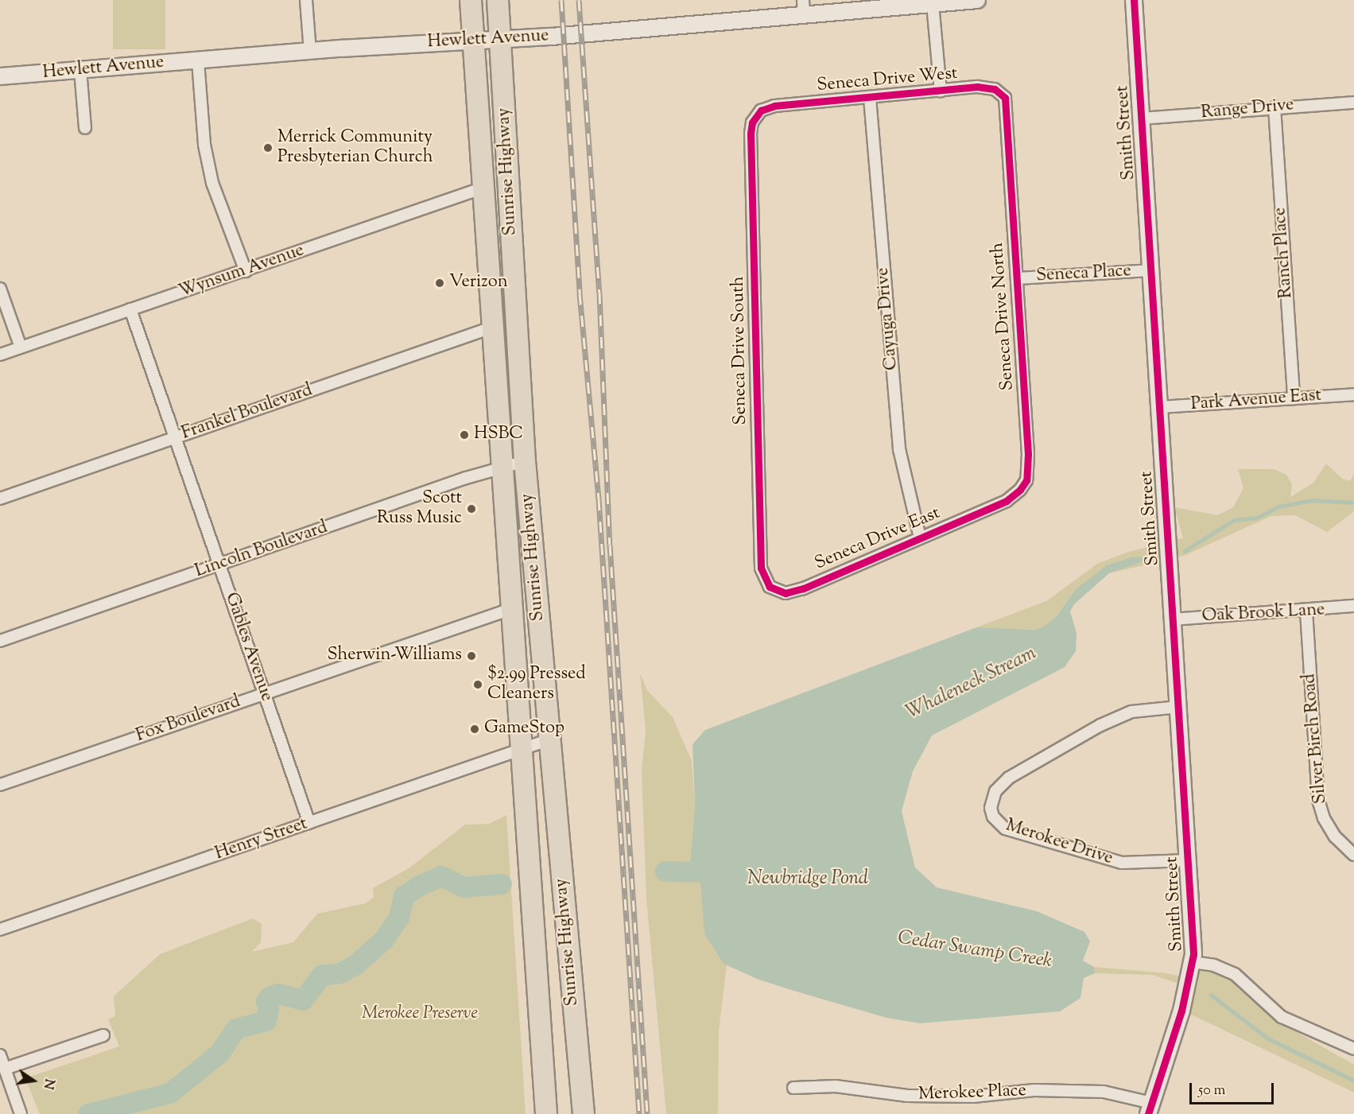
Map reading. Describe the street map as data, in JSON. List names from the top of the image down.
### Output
{
  "streets": {
    "highway": ["Sunrise Highway"],
    "street": [
      "Hewlett Avenue",
      "Seneca Drive West",
      "Range Drive",
      "Smith Street",
      "Ranch Place",
      "Wynsum Avenue",
      "Seneca Place",
      "Seneca Drive North",
      "Cayuga Drive",
      "Seneca Drive South",
      "Park Avenue East",
      "Frankel Boulevard",
      "Seneca Drive East",
      "Lincoln Boulevard",
      "Oak Brook Lane",
      "Gables Avenue",
      "Fox Boulevard",
      "Silver Birch Road",
      "Henry Street",
      "Merokee Drive",
      "Merokee Place"
    ]
  },
  "crossings": [
    ["Hewlett Avenue", "Sunrise Highway"],
    ["Seneca Drive West", "Seneca Drive North"],
    ["Seneca Drive West", "Cayuga Drive"],
    ["Seneca Drive West", "Seneca Drive South"],
    ["Range Drive", "Smith Street"],
    ["Range Drive", "Ranch Place"],
    ["Smith Street", "Seneca Place"],
    ["Smith Street", "Park Avenue East"],
    ["Smith Street", "Oak Brook Lane"],
    ["Smith Street", "Merokee Drive"],
    ["Smith Street", "Merokee Place"],
    ["Sunrise Highway", "Wynsum Avenue"],
    ["Sunrise Highway", "Frankel Boulevard"],
    ["Sunrise Highway", "Lincoln Boulevard"],
    ["Sunrise Highway", "Fox Boulevard"],
    ["Sunrise Highway", "Henry Street"],
    ["Ranch Place", "Park Avenue East"],
    ["Wynsum Avenue", "Gables Avenue"],
    ["Seneca Place", "Seneca Drive North"],
    ["Seneca Drive North", "Seneca Drive East"],
    ["Cayuga Drive", "Seneca Drive East"],
    ["Seneca Drive South", "Seneca Drive East"],
    ["Frankel Boulevard", "Gables Avenue"],
    ["Lincoln Boulevard", "Gables Avenue"],
    ["Oak Brook Lane", "Silver Birch Road"],
    ["Gables Avenue", "Fox Boulevard"],
    ["Gables Avenue", "Henry Street"]
  ],
  "water": ["Whaleneck Stream", "Newbridge Pond", "Cedar Swamp Creek"],
  "parks": ["Merokee Preserve"],
  "places": [
    "Merrick Community Presbyterian Church",
    "Verizon",
    "HSBC",
    "Scott Russ Music",
    "Sherwin-Williams",
    "$2.99 Pressed Cleaners",
    "GameStop"
  ],
  "scale_bar": "50 m",
  "north": "right"
}
